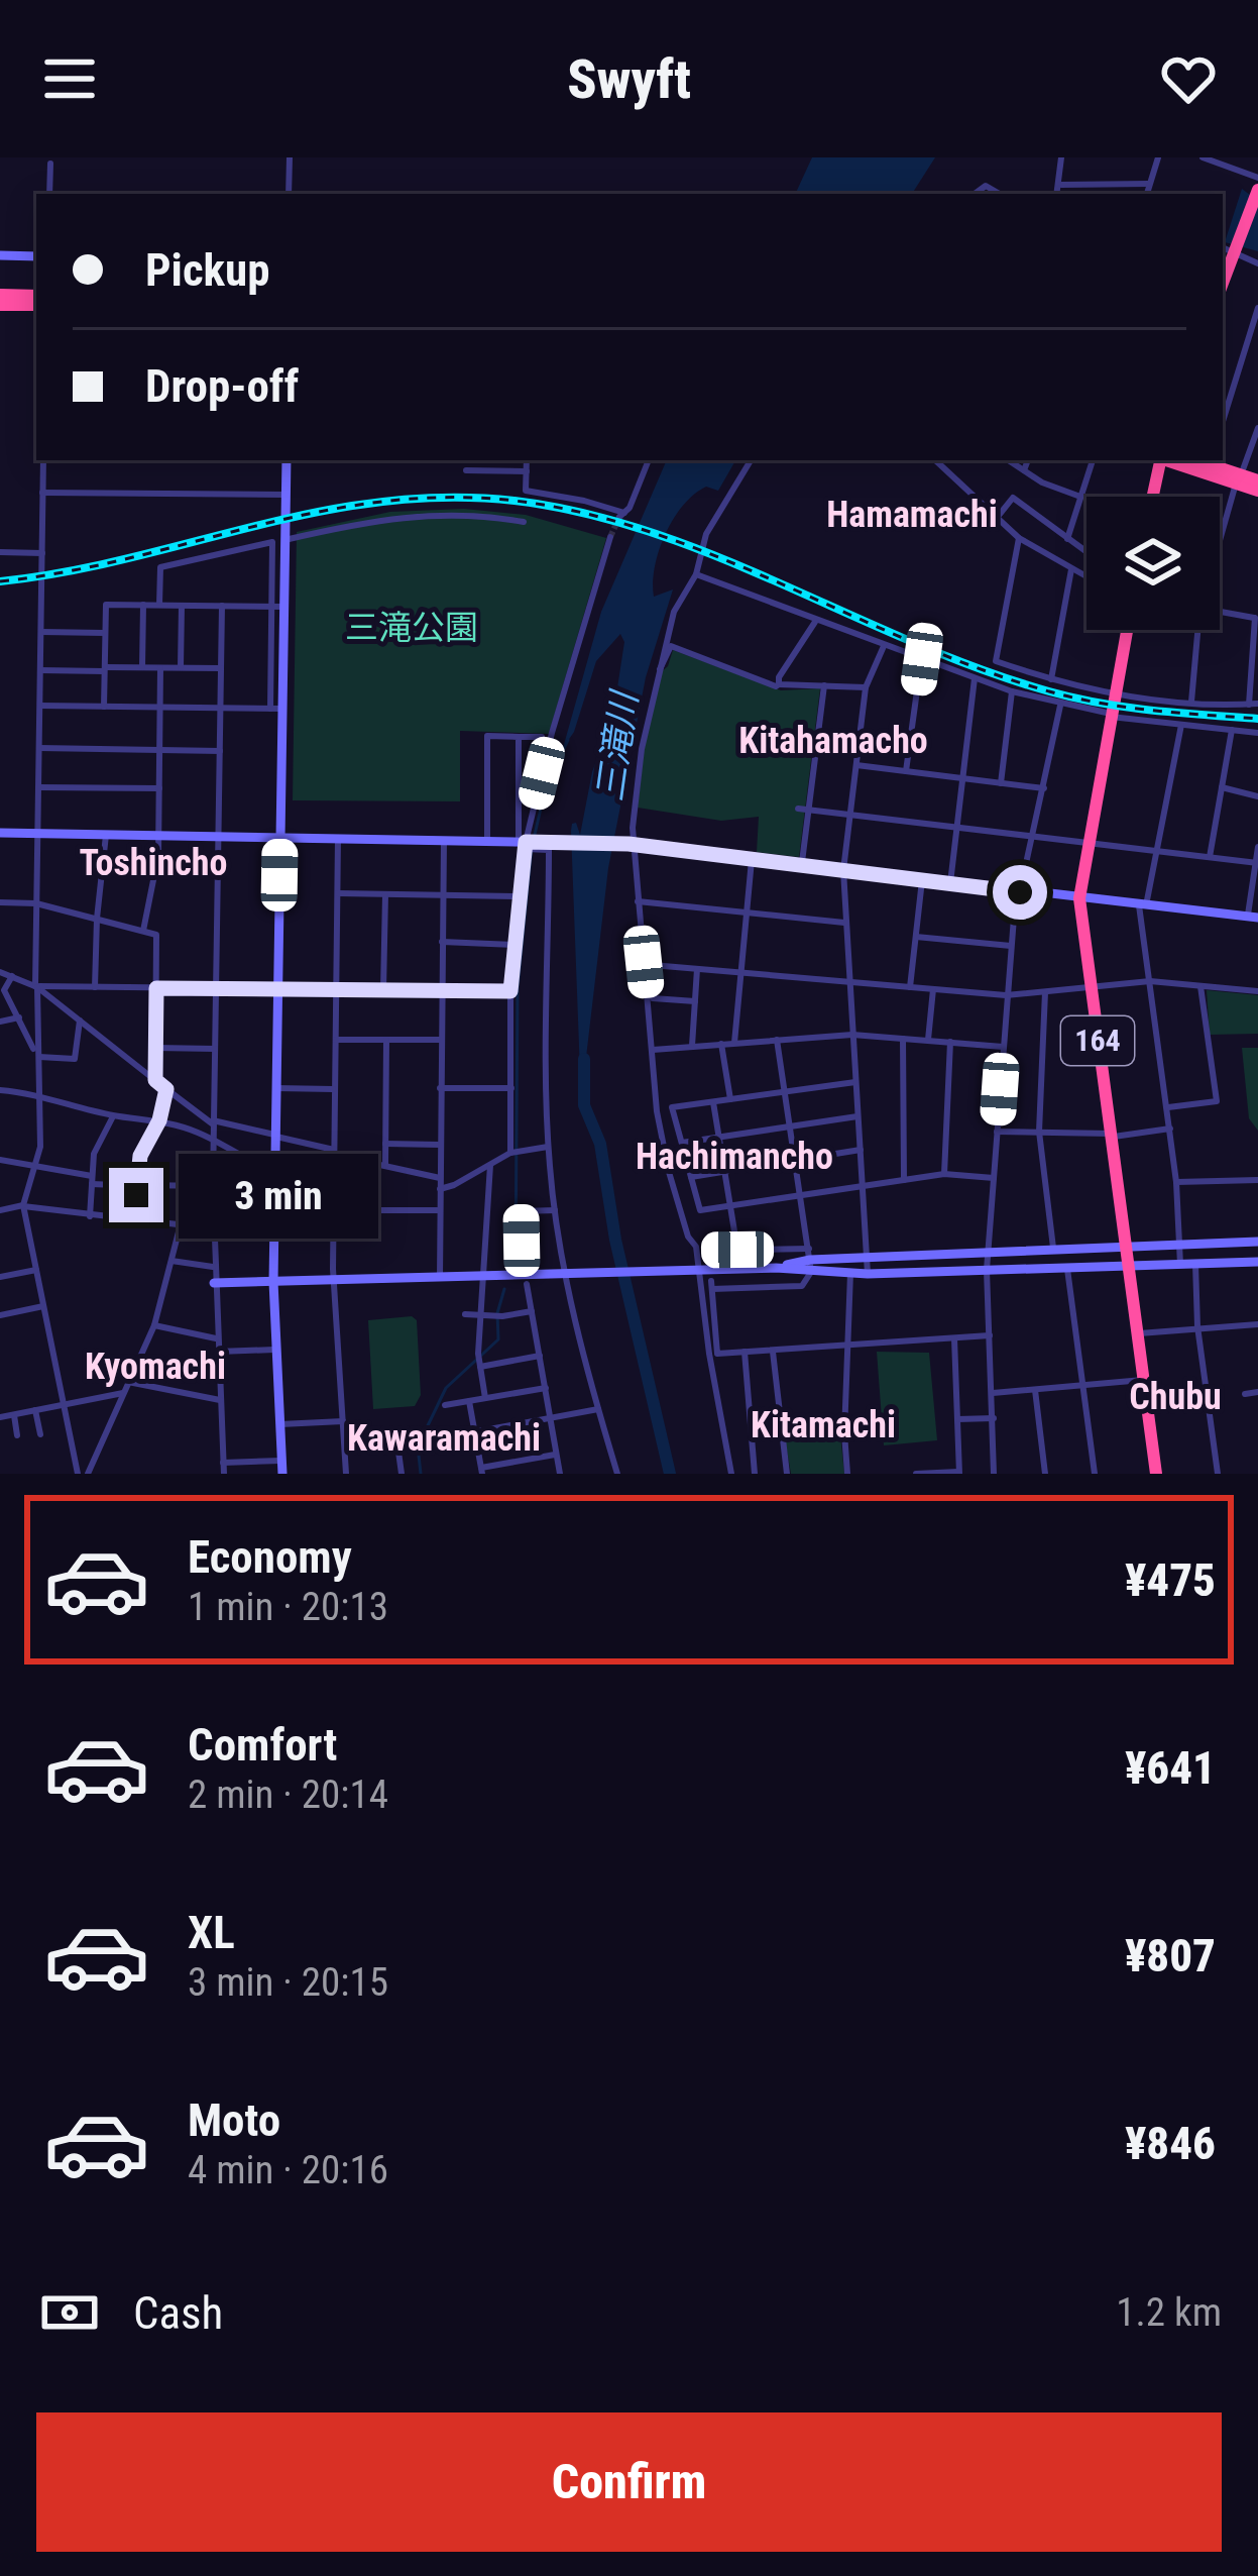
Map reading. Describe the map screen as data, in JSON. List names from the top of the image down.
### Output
{
  "streets": {
    "highway": ["164"]
  },
  "districts": [
    "Hamamachi",
    "Kitahamacho",
    "Toshincho",
    "Hachimancho",
    "Kyomachi",
    "Chubu",
    "Kitamachi",
    "Kawaramachi"
  ],
  "water": ["三滝川"],
  "parks": ["三滝公園"],
  "page": {
    "header": "Swyft",
    "banner": ["Pickup", "Drop-off"],
    "bubble": "3 min",
    "list": [
      {
        "name": "Economy",
        "note": "1 min · 20:13",
        "value": "¥475"
      },
      {
        "name": "Comfort",
        "note": "2 min · 20:14",
        "value": "¥641"
      },
      {
        "name": "XL",
        "note": "3 min · 20:15",
        "value": "¥807"
      },
      {
        "name": "Moto",
        "note": "4 min · 20:16",
        "value": "¥846"
      }
    ],
    "pay": ["Cash", "1.2 km"],
    "buttons": "Confirm"
  }
}
